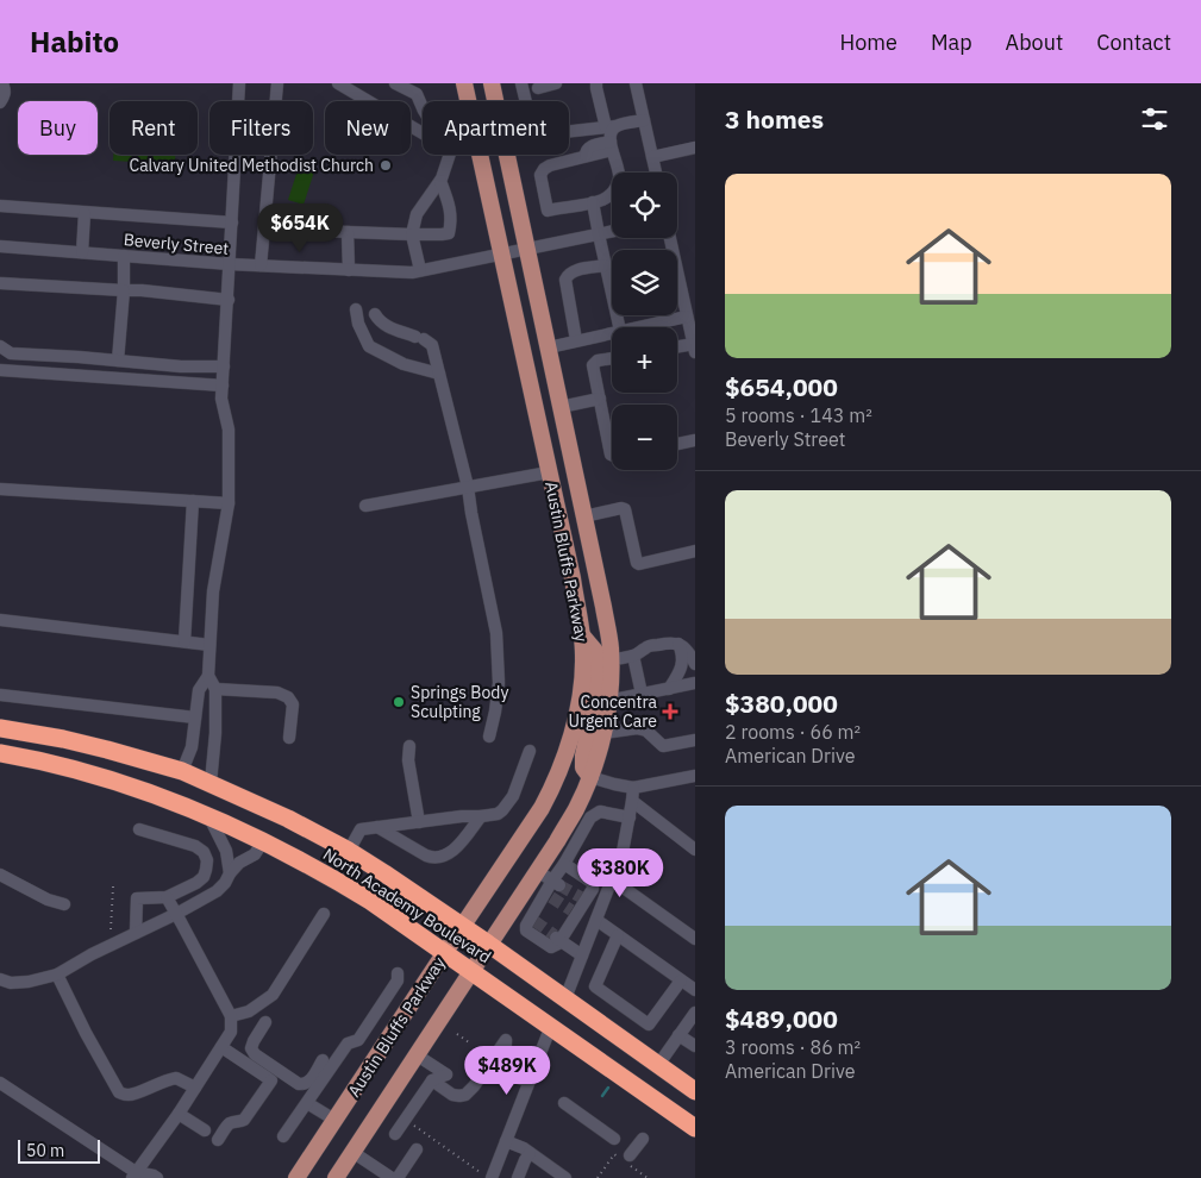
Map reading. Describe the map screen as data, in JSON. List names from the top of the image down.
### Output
{
  "streets": {
    "highway": ["North Academy Boulevard"],
    "main road": ["Austin Bluffs Parkway"],
    "street": ["Beverly Street"]
  },
  "crossings": [
    ["Beverly Street", "Austin Bluffs Parkway"],
    ["Austin Bluffs Parkway", "North Academy Boulevard"]
  ],
  "places": {
    "other": ["Calvary United Methodist Church", "Springs Body Sculpting"],
    "health": ["Concentra Urgent Care"]
  },
  "scale_bar": "50 m",
  "page": {
    "header": "Habito",
    "nav": [
      "Home",
      "Map",
      "About",
      "Contact"
    ],
    "heading": "3 homes",
    "chip": [
      "Buy",
      "Rent",
      "Filters",
      "New",
      "Apartment"
    ],
    "list": [
      {
        "name": "$654,000",
        "note": "5 rooms · 143 m² · Beverly Street"
      },
      {
        "name": "$380,000",
        "note": "2 rooms · 66 m² · American Drive"
      },
      {
        "name": "$489,000",
        "note": "3 rooms · 86 m² · American Drive"
      }
    ],
    "map_buttons": ["+", "−"],
    "price": ["$654K", "$380K", "$489K"],
    "scale": "50 m"
  }
}
